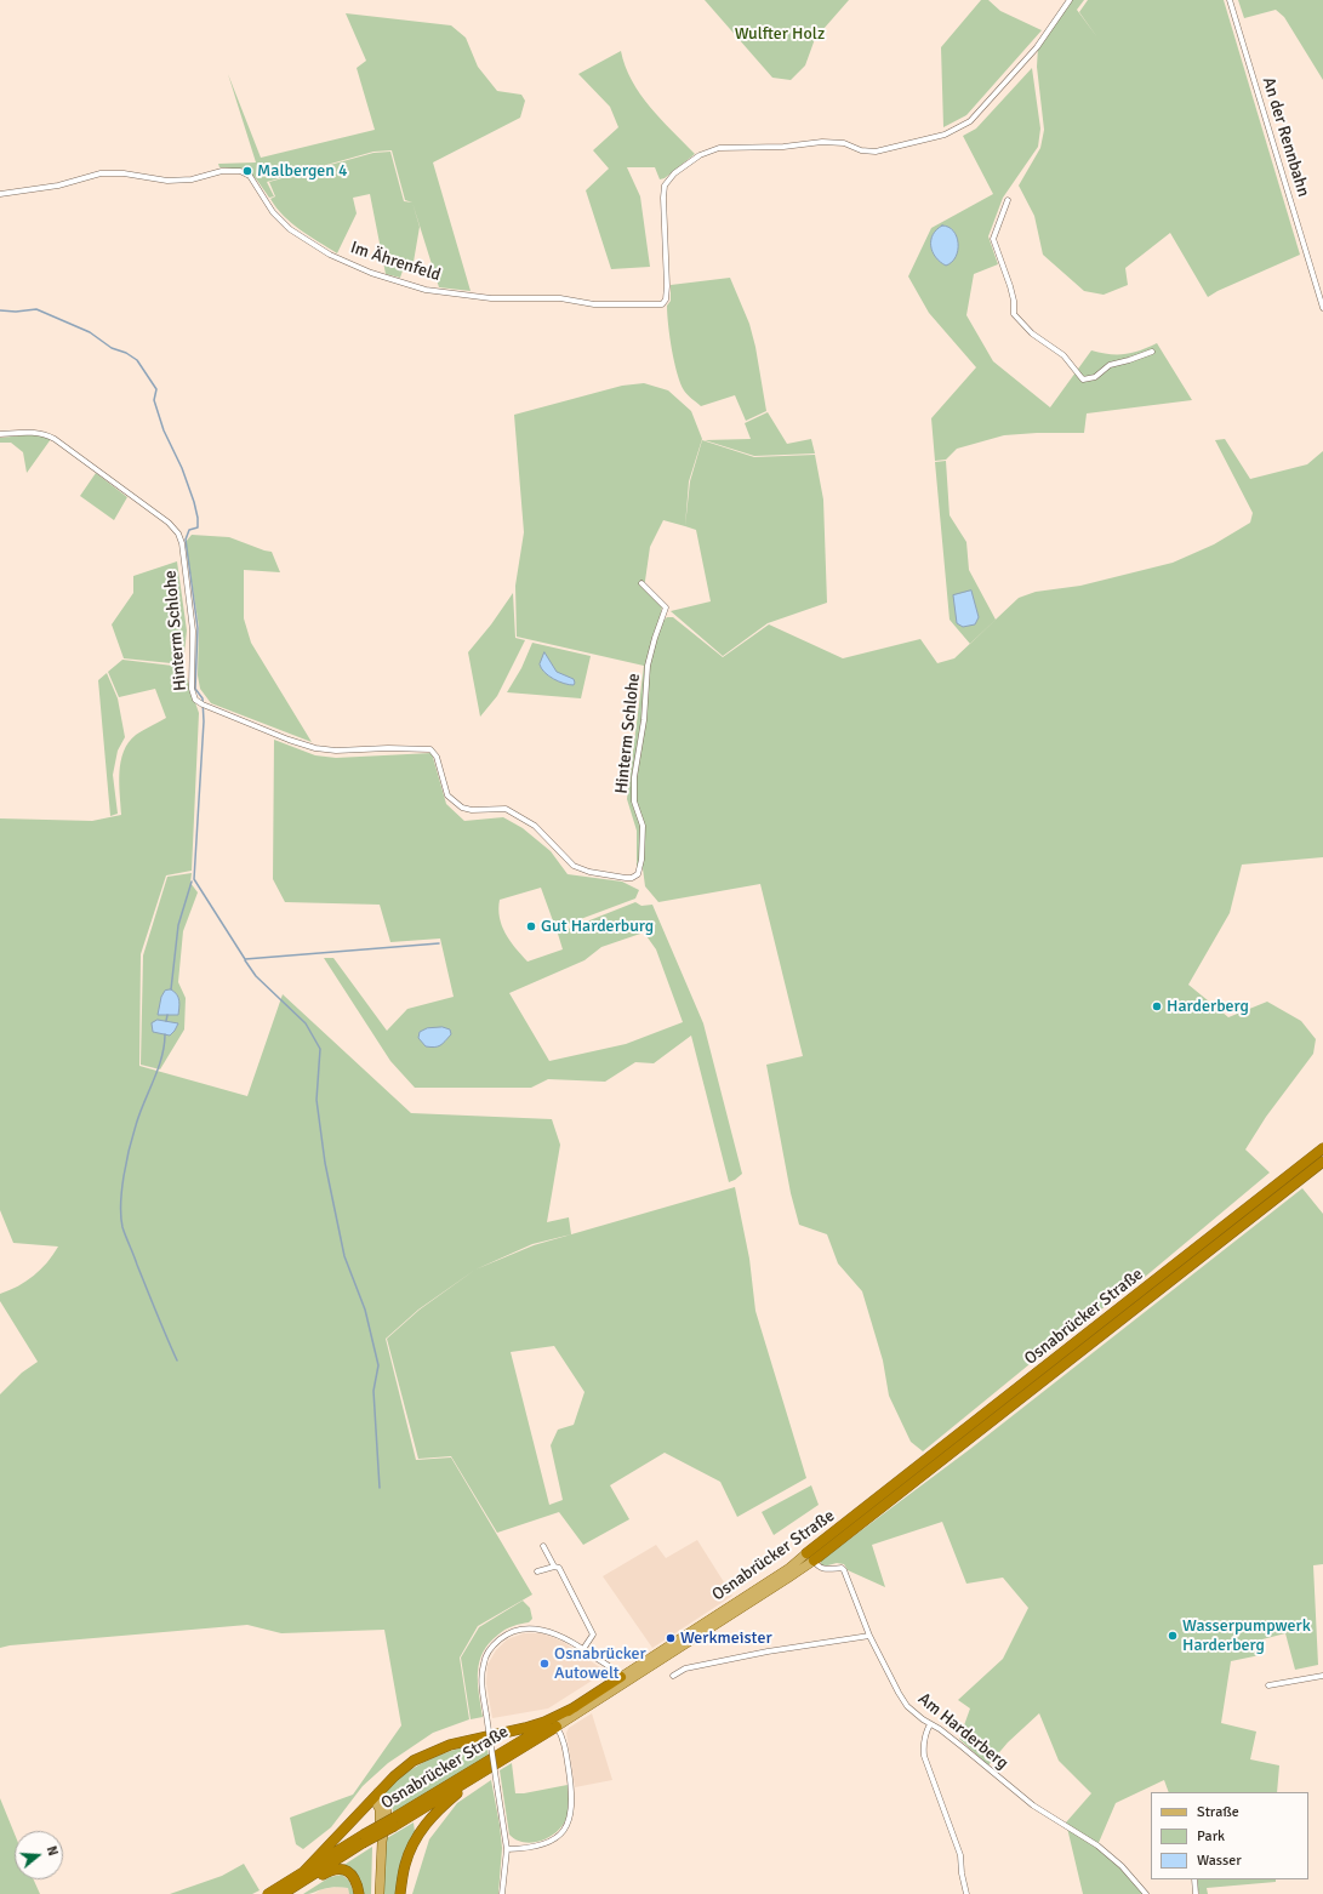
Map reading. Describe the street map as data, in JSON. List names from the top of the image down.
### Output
{
  "streets": {
    "highway": ["Osnabrücker Straße"],
    "street": [
      "An der Rennbahn",
      "Im Ährenfeld",
      "Hinterm Schlohe",
      "Am Harderberg"
    ]
  },
  "crossings": [
    ["Osnabrücker Straße", "Am Harderberg"]
  ],
  "parks": ["Wulfter Holz"],
  "places": [
    "Malbergen 4",
    "Gut Harderburg",
    "Harderberg",
    "Wasserpumpwerk Harderberg",
    "Werkmeister",
    "Osnabrücker Autowelt"
  ],
  "legend": ["Straße", "Park", "Wasser"],
  "north": "right"
}
